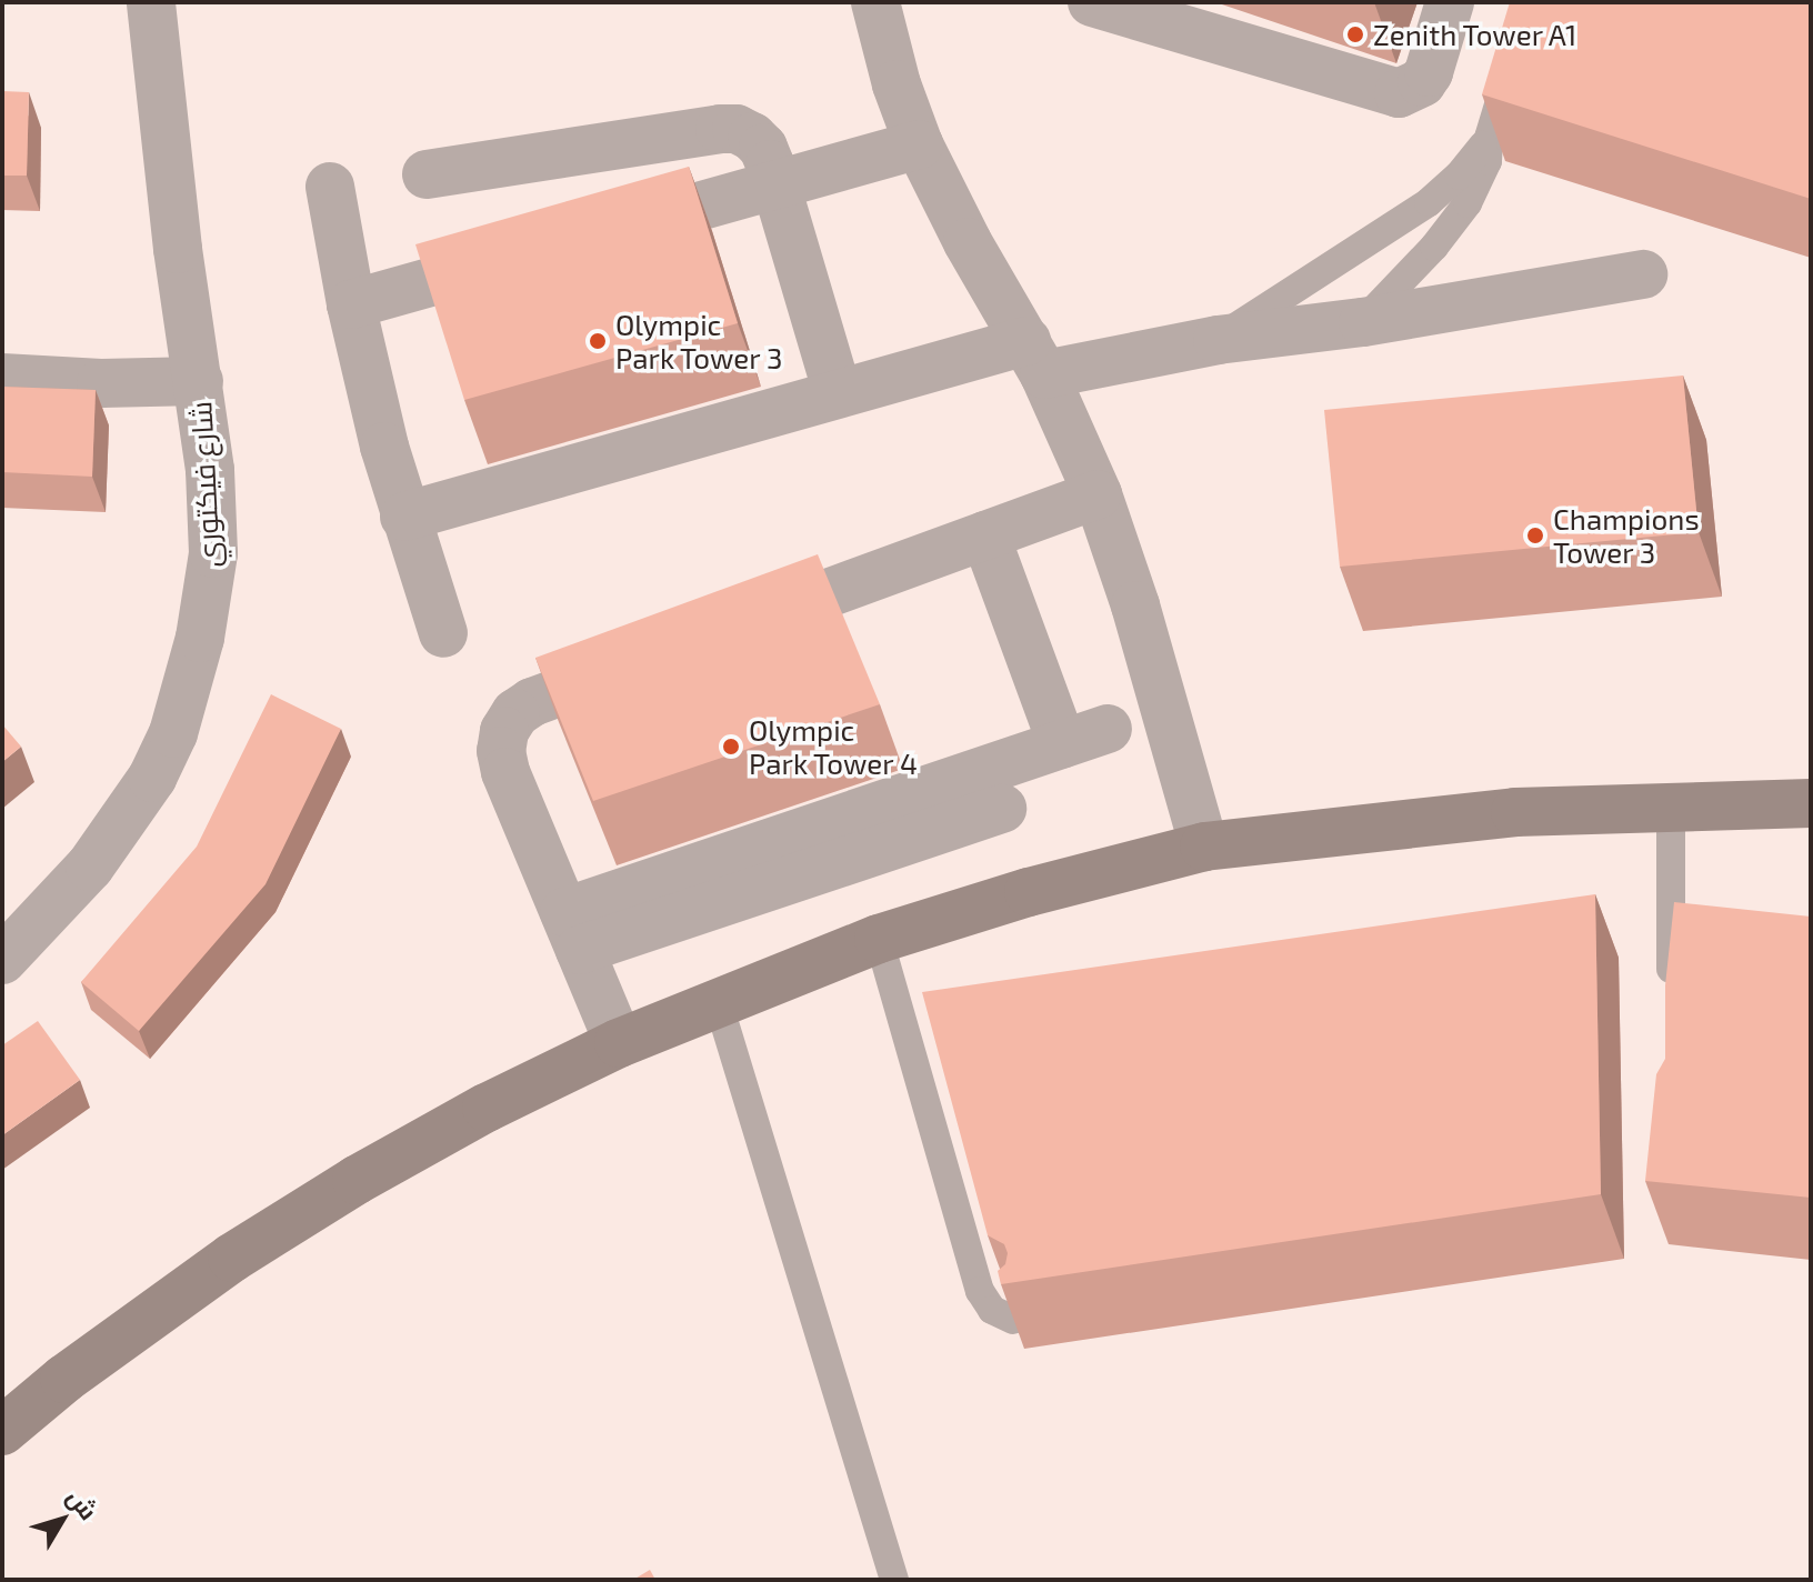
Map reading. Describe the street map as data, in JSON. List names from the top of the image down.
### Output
{
  "streets": {
    "street": ["شارع فيكتوري"]
  },
  "places": [
    "Zenith Tower A1",
    "Olympic Park Tower 3",
    "Champions Tower 3",
    "Olympic Park Tower 4"
  ],
  "north": "top right"
}
